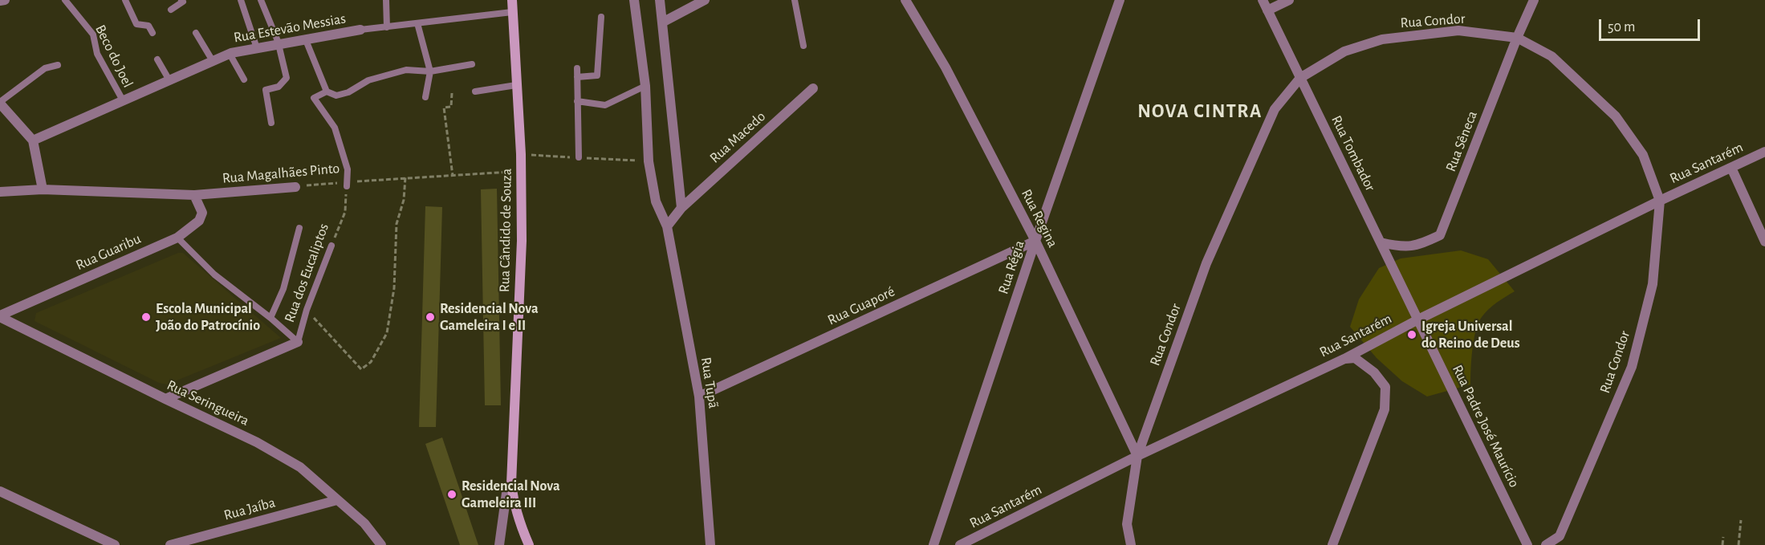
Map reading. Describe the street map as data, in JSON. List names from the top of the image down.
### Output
{
  "streets": {
    "street": [
      "Rua Condor",
      "Rua Estevão Messias",
      "Rua Macedo",
      "Rua Sêneca",
      "Rua Tombador",
      "Rua Santarém",
      "Rua Magalhães Pinto",
      "Rua Regina",
      "Rua Cândido de Souza",
      "Rua Guaribu",
      "Rua Régia",
      "Rua dos Eucaliptos",
      "Rua Guaporé",
      "Rua Tupã",
      "Rua Seringueira",
      "Rua Padre José Maurício",
      "Rua Jaíba"
    ],
    "lane": ["Beco do Joel"]
  },
  "crossings": [
    ["Rua Condor", "Rua Sêneca"],
    ["Rua Condor", "Rua Tombador"],
    ["Rua Condor", "Rua Santarém"],
    ["Rua Condor", "Rua Regina"],
    ["Rua Estevão Messias", "Beco do Joel"],
    ["Rua Estevão Messias", "Rua Cândido de Souza"],
    ["Rua Sêneca", "Rua Tombador"],
    ["Rua Tombador", "Rua Santarém"],
    ["Rua Tombador", "Rua Padre José Maurício"],
    ["Rua Santarém", "Rua Regina"],
    ["Rua Santarém", "Rua Padre José Maurício"],
    ["Rua Magalhães Pinto", "Rua Cândido de Souza"],
    ["Rua Magalhães Pinto", "Rua Guaribu"],
    ["Rua Magalhães Pinto", "Rua dos Eucaliptos"],
    ["Rua Regina", "Rua Régia"],
    ["Rua Regina", "Rua Guaporé"],
    ["Rua Guaribu", "Rua Seringueira"],
    ["Rua Régia", "Rua Guaporé"],
    ["Rua dos Eucaliptos", "Rua Seringueira"],
    ["Rua Guaporé", "Rua Tupã"],
    ["Rua Seringueira", "Rua Jaíba"]
  ],
  "districts": ["NOVA CINTRA"],
  "places": [
    "Escola Municipal João do Patrocínio",
    "Residencial Nova Gameleira I e II",
    "Igreja Universal do Reino de Deus",
    "Residencial Nova Gameleira III"
  ],
  "scale_bar": "50 m"
}
